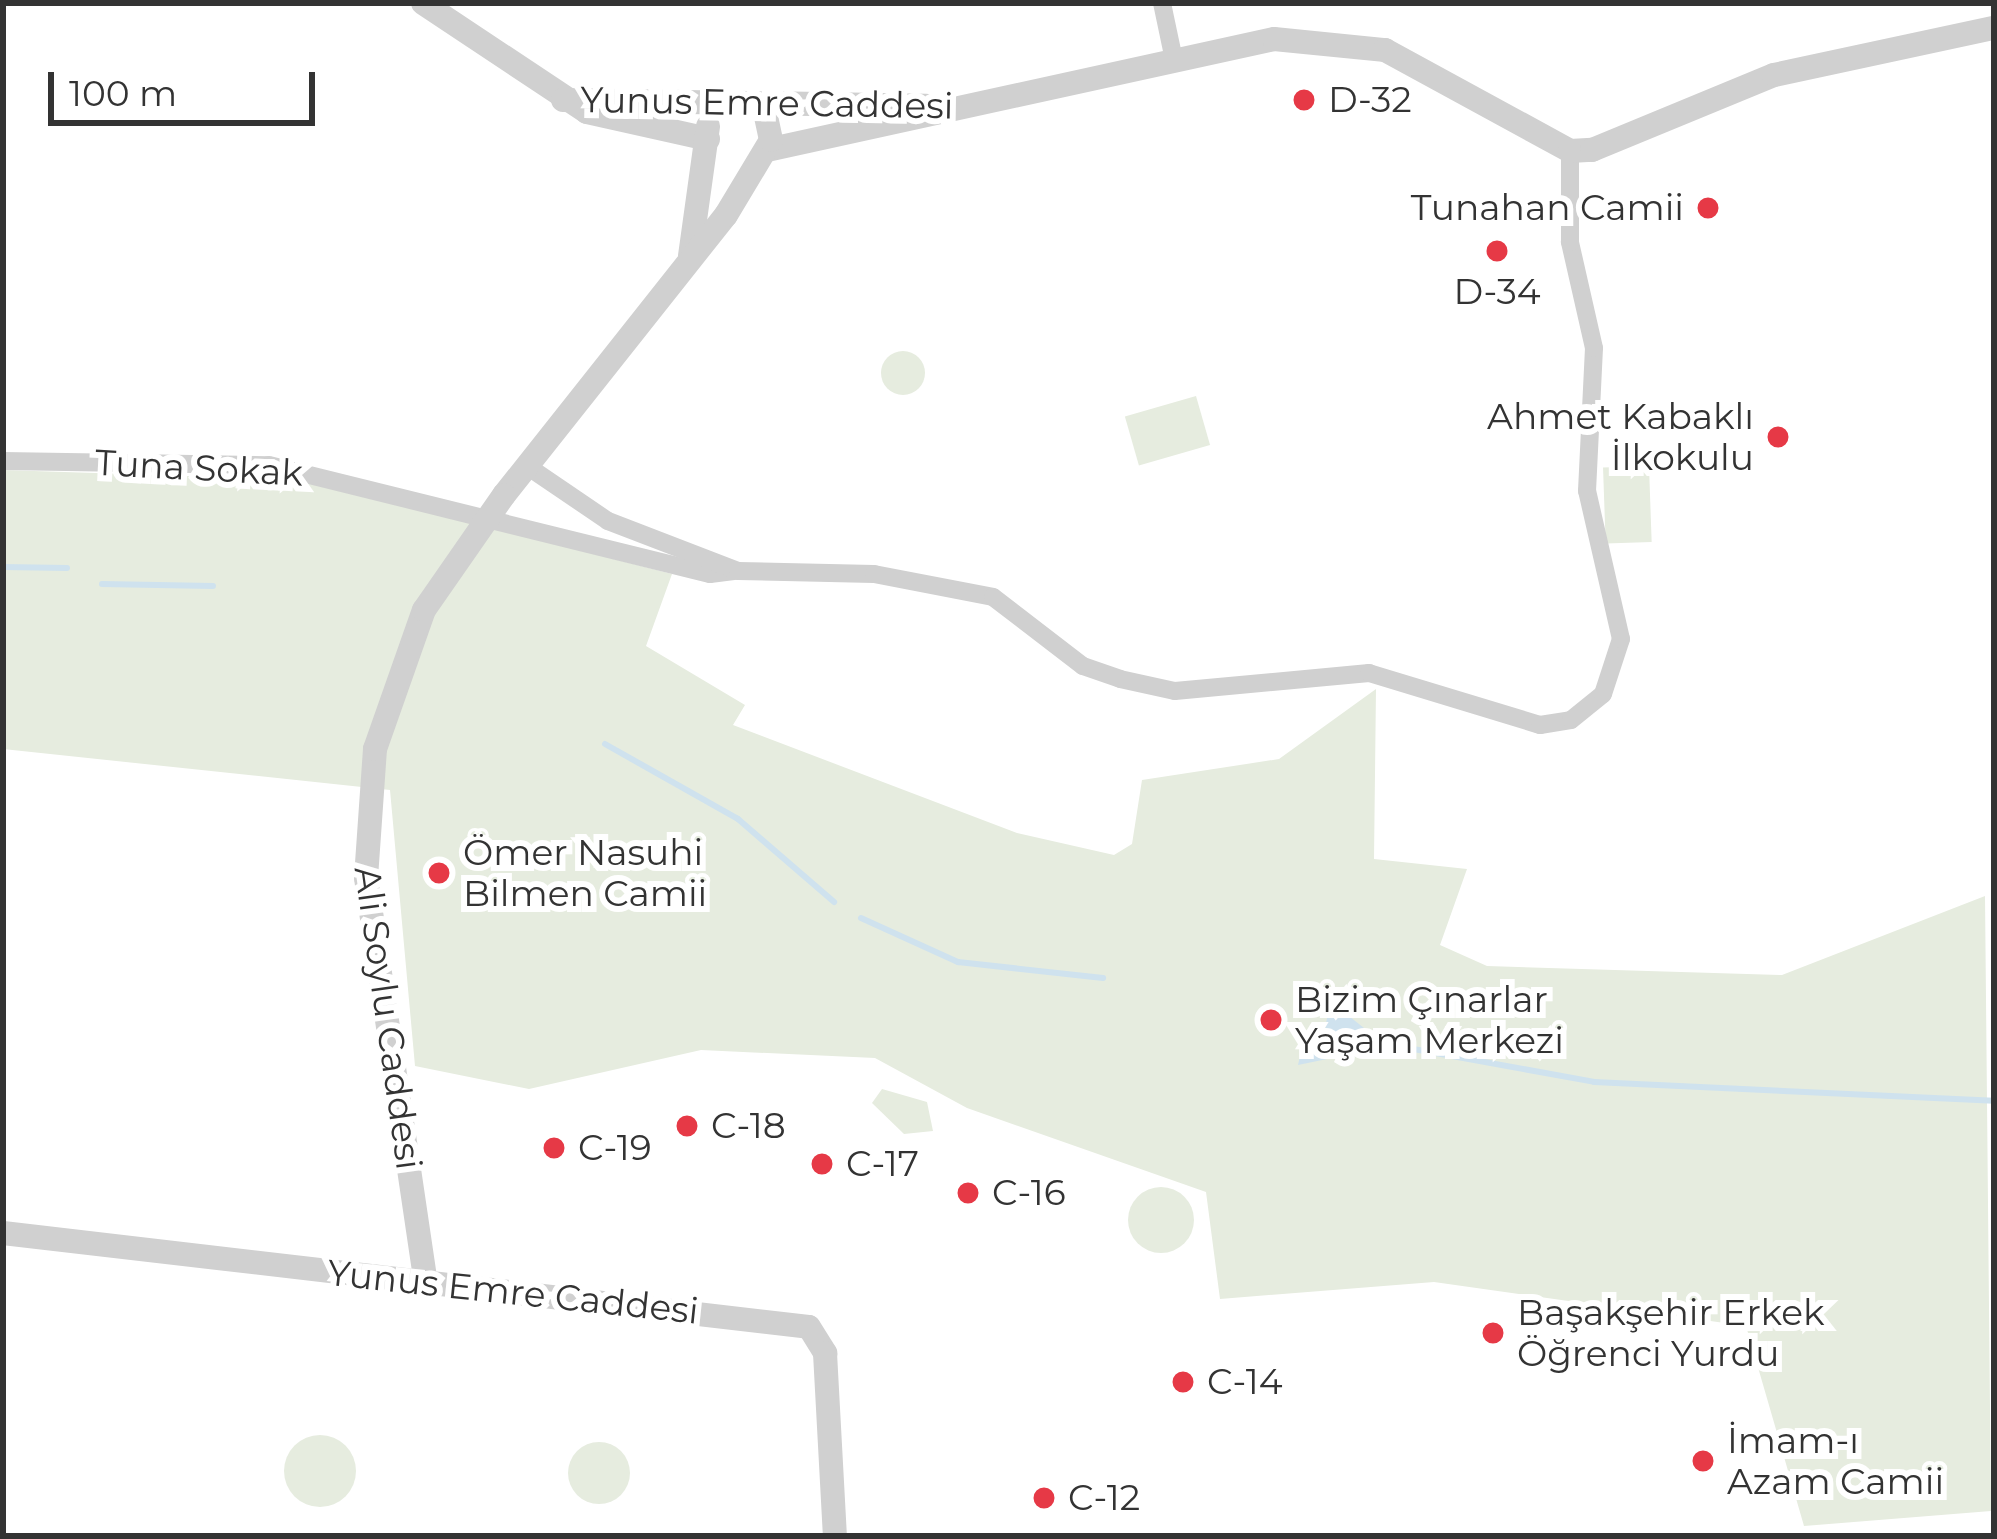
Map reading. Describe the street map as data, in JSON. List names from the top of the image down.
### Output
{
  "streets": {
    "street": ["Yunus Emre Caddesi", "Tuna Sokak", "Ali Soylu Caddesi"]
  },
  "crossings": [
    ["Yunus Emre Caddesi", "Ali Soylu Caddesi"]
  ],
  "places": [
    "D-32",
    "Tunahan Camii",
    "D-34",
    "Ahmet Kabaklı İlkokulu",
    "Ömer Nasuhi Bilmen Camii",
    "Bizim Çınarlar Yaşam Merkezi",
    "C-18",
    "C-19",
    "C-17",
    "C-16",
    "Başakşehir Erkek Öğrenci Yurdu",
    "C-14",
    "İmam-ı Azam Camii",
    "C-12"
  ],
  "scale_bar": "100 m"
}
